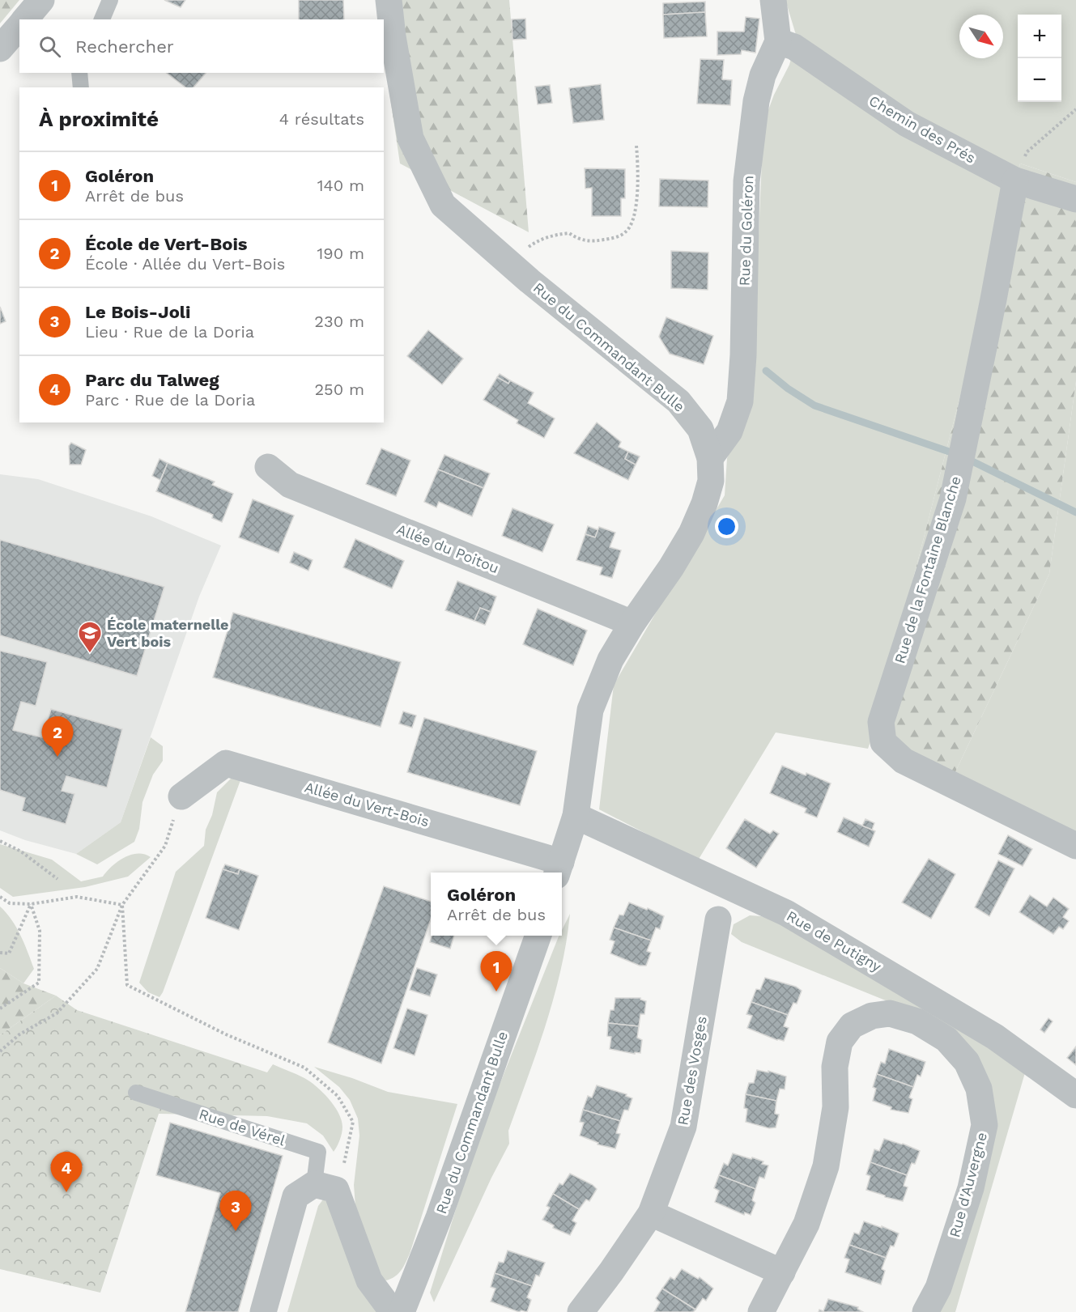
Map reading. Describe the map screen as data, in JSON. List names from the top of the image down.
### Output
{
  "streets": {
    "street": [
      "Chemin des Prés",
      "Rue du Goléron",
      "Rue du Commandant Bulle",
      "Allée du Poitou",
      "Rue de la Fontaine Blanche",
      "Allée du Vert-Bois",
      "Rue de Putigny",
      "Rue des Vosges",
      "Rue d'Auvergne"
    ],
    "lane": ["Rue de Vérel"]
  },
  "crossings": [
    ["Chemin des Prés", "Rue du Goléron"],
    ["Chemin des Prés", "Rue de la Fontaine Blanche"],
    ["Rue du Goléron", "Rue du Commandant Bulle"],
    ["Rue du Commandant Bulle", "Allée du Poitou"],
    ["Rue du Commandant Bulle", "Allée du Vert-Bois"],
    ["Rue du Commandant Bulle", "Rue de Putigny"]
  ],
  "places": {
    "school or university": ["École maternelle Vert bois"]
  },
  "north": "bottom right",
  "page": {
    "map_buttons": ["+", "−"],
    "search": "Rechercher",
    "heading": ["À proximité", "4 résultats"],
    "list": [
      {
        "mark": "1",
        "name": "Goléron",
        "note": "Arrêt de bus",
        "value": "140 m"
      },
      {
        "mark": "2",
        "name": "École de Vert-Bois",
        "note": "École · Allée du Vert-Bois",
        "value": "190 m"
      },
      {
        "mark": "3",
        "name": "Le Bois-Joli",
        "note": "Lieu · Rue de la Doria",
        "value": "230 m"
      },
      {
        "mark": "4",
        "name": "Parc du Talweg",
        "note": "Parc · Rue de la Doria",
        "value": "250 m"
      }
    ],
    "pins": [
      "2",
      "1",
      "4",
      "3"
    ],
    "popup": ["Goléron", "Arrêt de bus"]
  }
}
